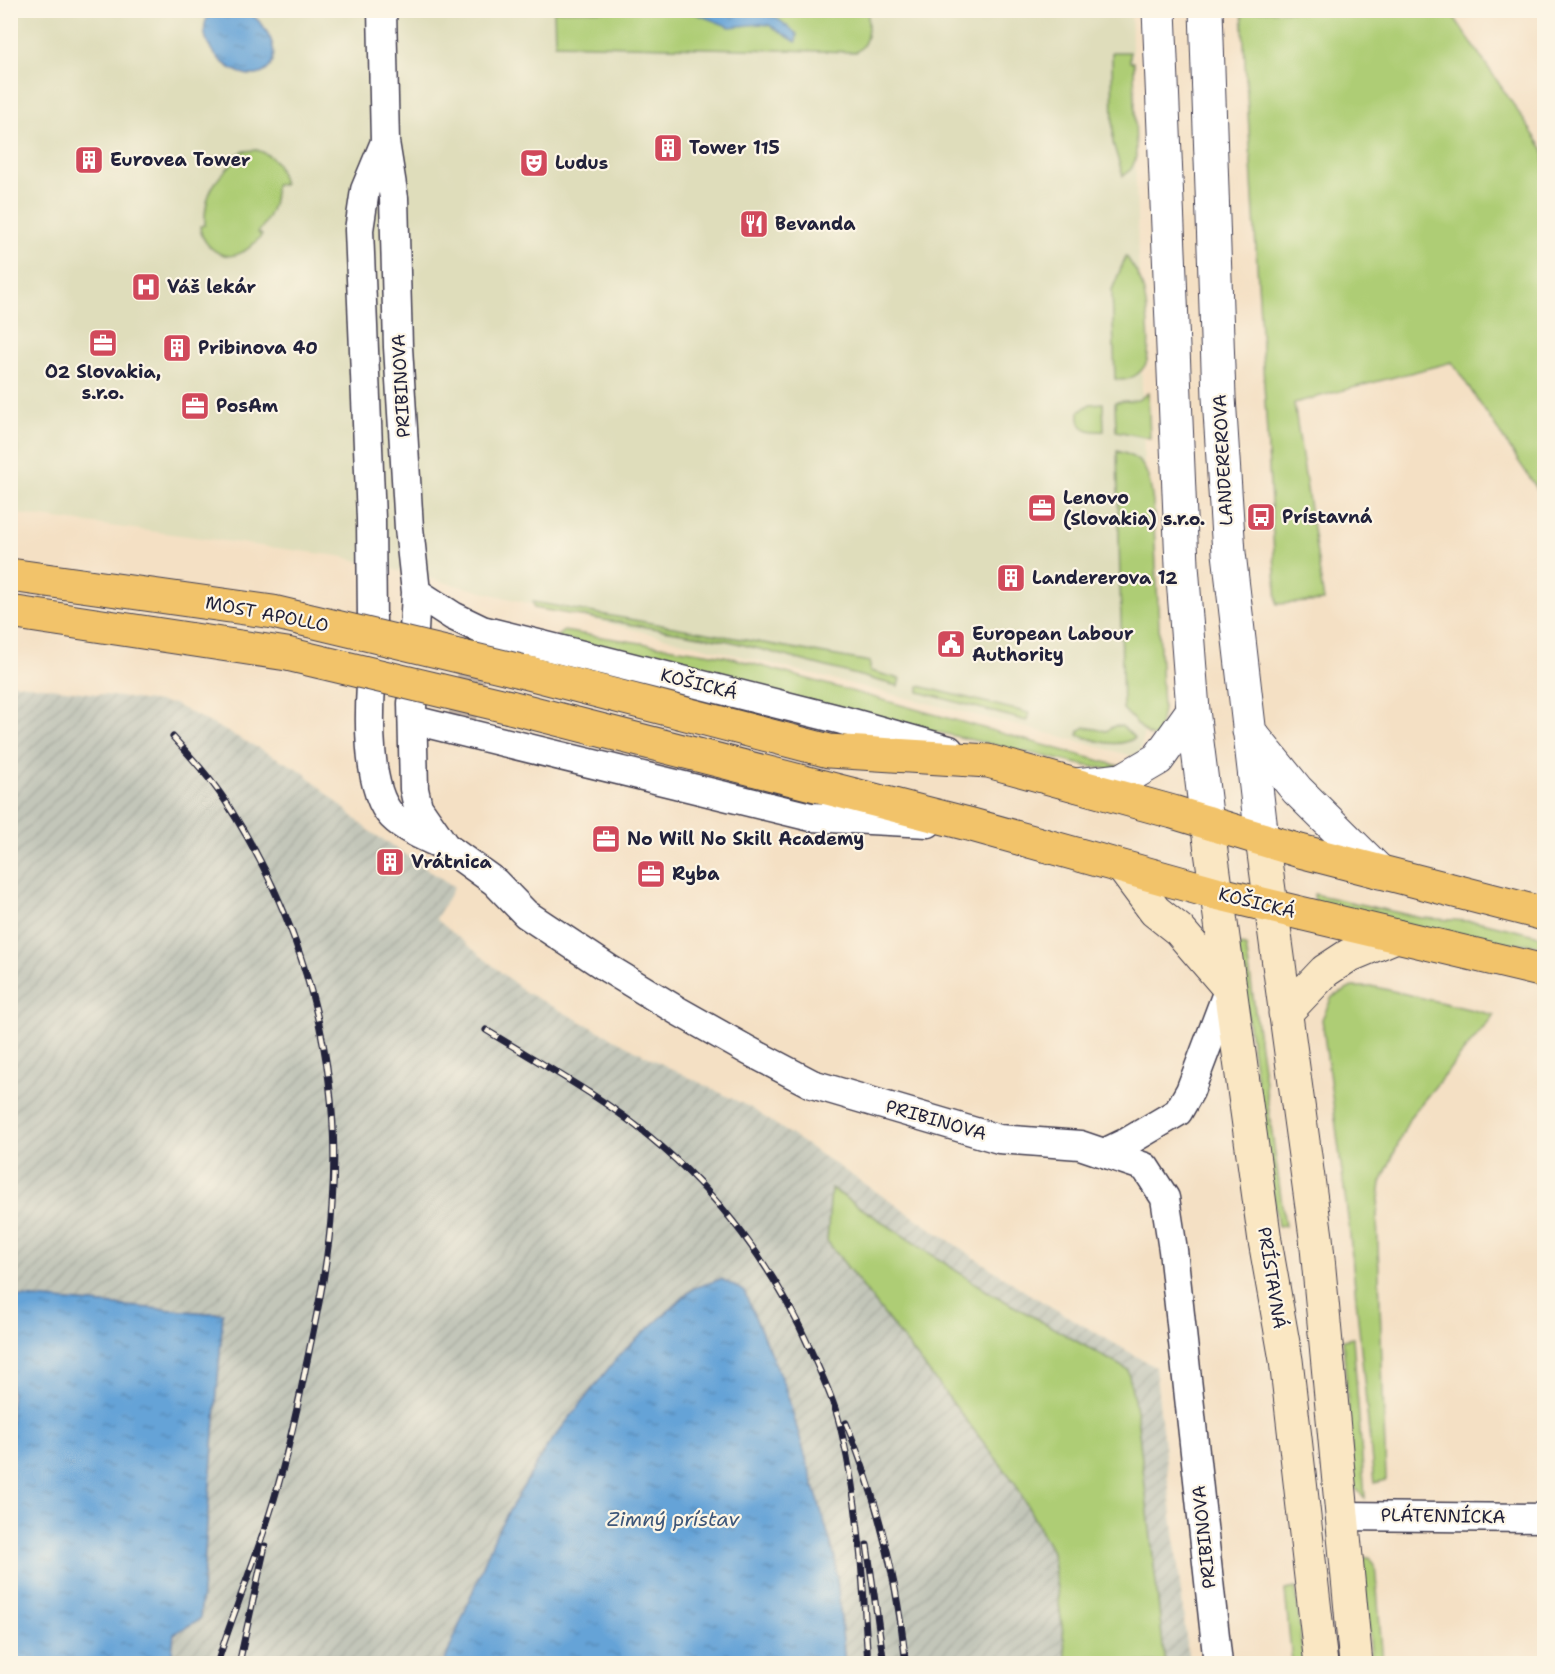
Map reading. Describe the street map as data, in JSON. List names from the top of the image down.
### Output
{
  "streets": {
    "main road": [
      "LANDEREROVA",
      "MOST APOLLO",
      "KOŠICKÁ",
      "PRÍSTAVNÁ"
    ],
    "street": ["PRIBINOVA", "PLÁTENNÍCKA"]
  },
  "crossings": [
    ["PRIBINOVA", "KOŠICKÁ"],
    ["LANDEREROVA", "KOŠICKÁ"],
    ["MOST APOLLO", "KOŠICKÁ"],
    ["KOŠICKÁ", "PRÍSTAVNÁ"]
  ],
  "water": ["Zimný prístav"],
  "places": {
    "building": [
      "Tower 115",
      "Eurovea Tower",
      "Pribinova 40",
      "Landererova 12",
      "Vrátnica"
    ],
    "theatre": ["Ludus"],
    "restaurant": ["Bevanda"],
    "hospital": ["Váš lekár"],
    "office": [
      "O2 Slovakia, s.r.o.",
      "PosAm",
      "Lenovo (Slovakia) s.r.o.",
      "No Will No Skill Academy",
      "Ryba"
    ],
    "bus stop": ["Prístavná"],
    "public building": ["European Labour Authority"]
  }
}
